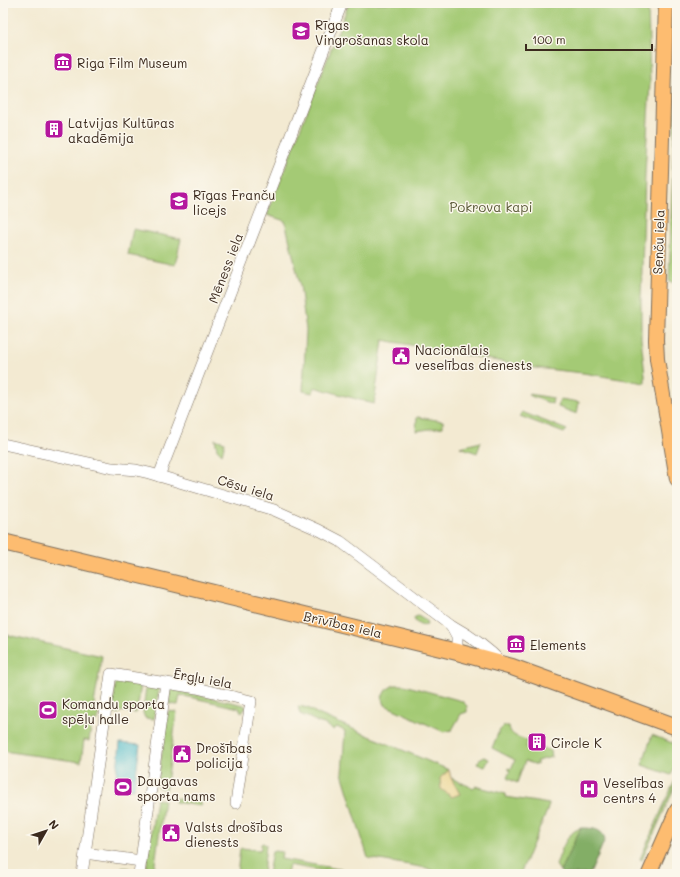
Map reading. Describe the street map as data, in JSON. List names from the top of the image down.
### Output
{
  "streets": {
    "highway": ["Brīvības iela"],
    "main road": ["Senču iela"],
    "street": ["Mēness iela", "Cēsu iela", "Ērgļu iela"]
  },
  "crossings": [
    ["Mēness iela", "Cēsu iela"],
    ["Cēsu iela", "Brīvības iela"]
  ],
  "parks": ["Pokrova kapi"],
  "places": {
    "school or university": ["Rīgas Vingrošanas skola", "Rīgas Franču licejs"],
    "museum": ["Riga Film Museum", "Elements"],
    "building": ["Latvijas Kultūras akadēmija", "Circle K"],
    "public building": ["Nacionālais veselības dienests", "Drošības policija", "Valsts drošības dienests"],
    "sports": ["Komandu sporta spēļu halle", "Daugavas sporta nams"],
    "hospital": ["Veselības centrs 4"]
  },
  "scale_bar": "100 m",
  "north": "top right"
}
